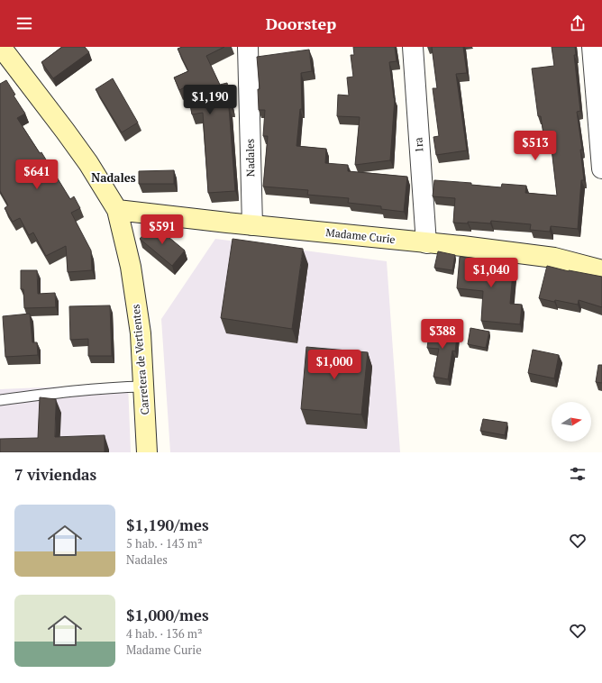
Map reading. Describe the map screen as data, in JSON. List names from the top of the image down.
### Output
{
  "streets": {
    "main road": ["Madame Curie", "Carretera de Vertientes"],
    "street": ["1ra", "Nadales"]
  },
  "crossings": [
    ["1ra", "Madame Curie"],
    ["Nadales", "Madame Curie"],
    ["Madame Curie", "Carretera de Vertientes"]
  ],
  "districts": ["Nadales"],
  "north": "right",
  "page": {
    "header": "Doorstep",
    "price": [
      "$1,190",
      "$513",
      "$641",
      "$591",
      "$1,040",
      "$388",
      "$1,000"
    ],
    "heading": "7 viviendas",
    "list": [
      {
        "name": "$1,190/mes",
        "note": "5 hab. · 143 m² · Nadales"
      },
      {
        "name": "$1,000/mes",
        "note": "4 hab. · 136 m² · Madame Curie"
      }
    ]
  }
}
